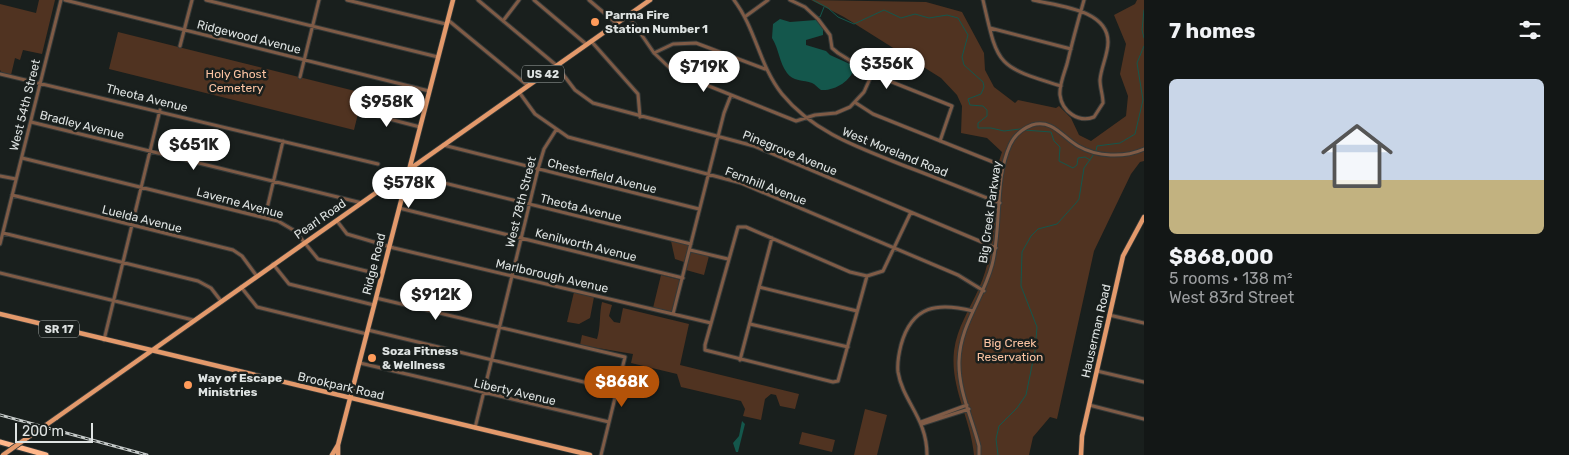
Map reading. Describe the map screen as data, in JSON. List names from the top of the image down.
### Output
{
  "streets": {
    "main road": [
      "US 42",
      "Pearl Road",
      "Ridge Road",
      "SR 17",
      "Hauserman Road",
      "Brookpark Road"
    ],
    "street": [
      "Ridgewood Avenue",
      "Theota Avenue",
      "West 54th Street",
      "Bradley Avenue",
      "West Moreland Road",
      "Pinegrove Avenue",
      "Chesterfield Avenue",
      "Fernhill Avenue",
      "West 78th Street",
      "Laverne Avenue",
      "Big Creek Parkway",
      "Luelda Avenue",
      "Kenilworth Avenue",
      "Marlborough Avenue",
      "Liberty Avenue"
    ]
  },
  "crossings": [
    ["Ridgewood Avenue", "Ridge Road"],
    ["Theota Avenue", "West 54th Street"],
    ["Theota Avenue", "West 78th Street"],
    ["Theota Avenue", "Pearl Road"],
    ["Theota Avenue", "Ridge Road"],
    ["West 54th Street", "Bradley Avenue"],
    ["West 54th Street", "Laverne Avenue"],
    ["West 54th Street", "Luelda Avenue"],
    ["Bradley Avenue", "Pearl Road"],
    ["West Moreland Road", "Big Creek Parkway"],
    ["Pinegrove Avenue", "Big Creek Parkway"],
    ["Pinegrove Avenue", "Pearl Road"],
    ["Chesterfield Avenue", "West 78th Street"],
    ["Chesterfield Avenue", "Pearl Road"],
    ["Fernhill Avenue", "West 78th Street"],
    ["Fernhill Avenue", "Big Creek Parkway"],
    ["Fernhill Avenue", "Pearl Road"],
    ["West 78th Street", "Kenilworth Avenue"],
    ["West 78th Street", "Marlborough Avenue"],
    ["West 78th Street", "Brookpark Road"],
    ["West 78th Street", "Liberty Avenue"],
    ["Laverne Avenue", "Pearl Road"],
    ["Laverne Avenue", "Ridge Road"],
    ["Luelda Avenue", "Pearl Road"],
    ["Pearl Road", "Ridge Road"],
    ["Pearl Road", "Marlborough Avenue"],
    ["Pearl Road", "Brookpark Road"],
    ["Kenilworth Avenue", "Ridge Road"],
    ["Ridge Road", "Marlborough Avenue"],
    ["Ridge Road", "Brookpark Road"],
    ["Ridge Road", "Liberty Avenue"]
  ],
  "parks": ["Holy Ghost Cemetery", "Big Creek Reservation"],
  "places": ["Parma Fire Station Number 1", "Soza Fitness & Wellness", "Way of Escape Ministries"],
  "scale_bar": "200 m",
  "page": {
    "heading": "7 homes",
    "price": [
      "$356K",
      "$719K",
      "$958K",
      "$651K",
      "$578K",
      "$912K",
      "$868K"
    ],
    "list": [
      {
        "name": "$868,000",
        "note": "5 rooms · 138 m² · West 83rd Street"
      }
    ],
    "scale": "200 m"
  }
}
